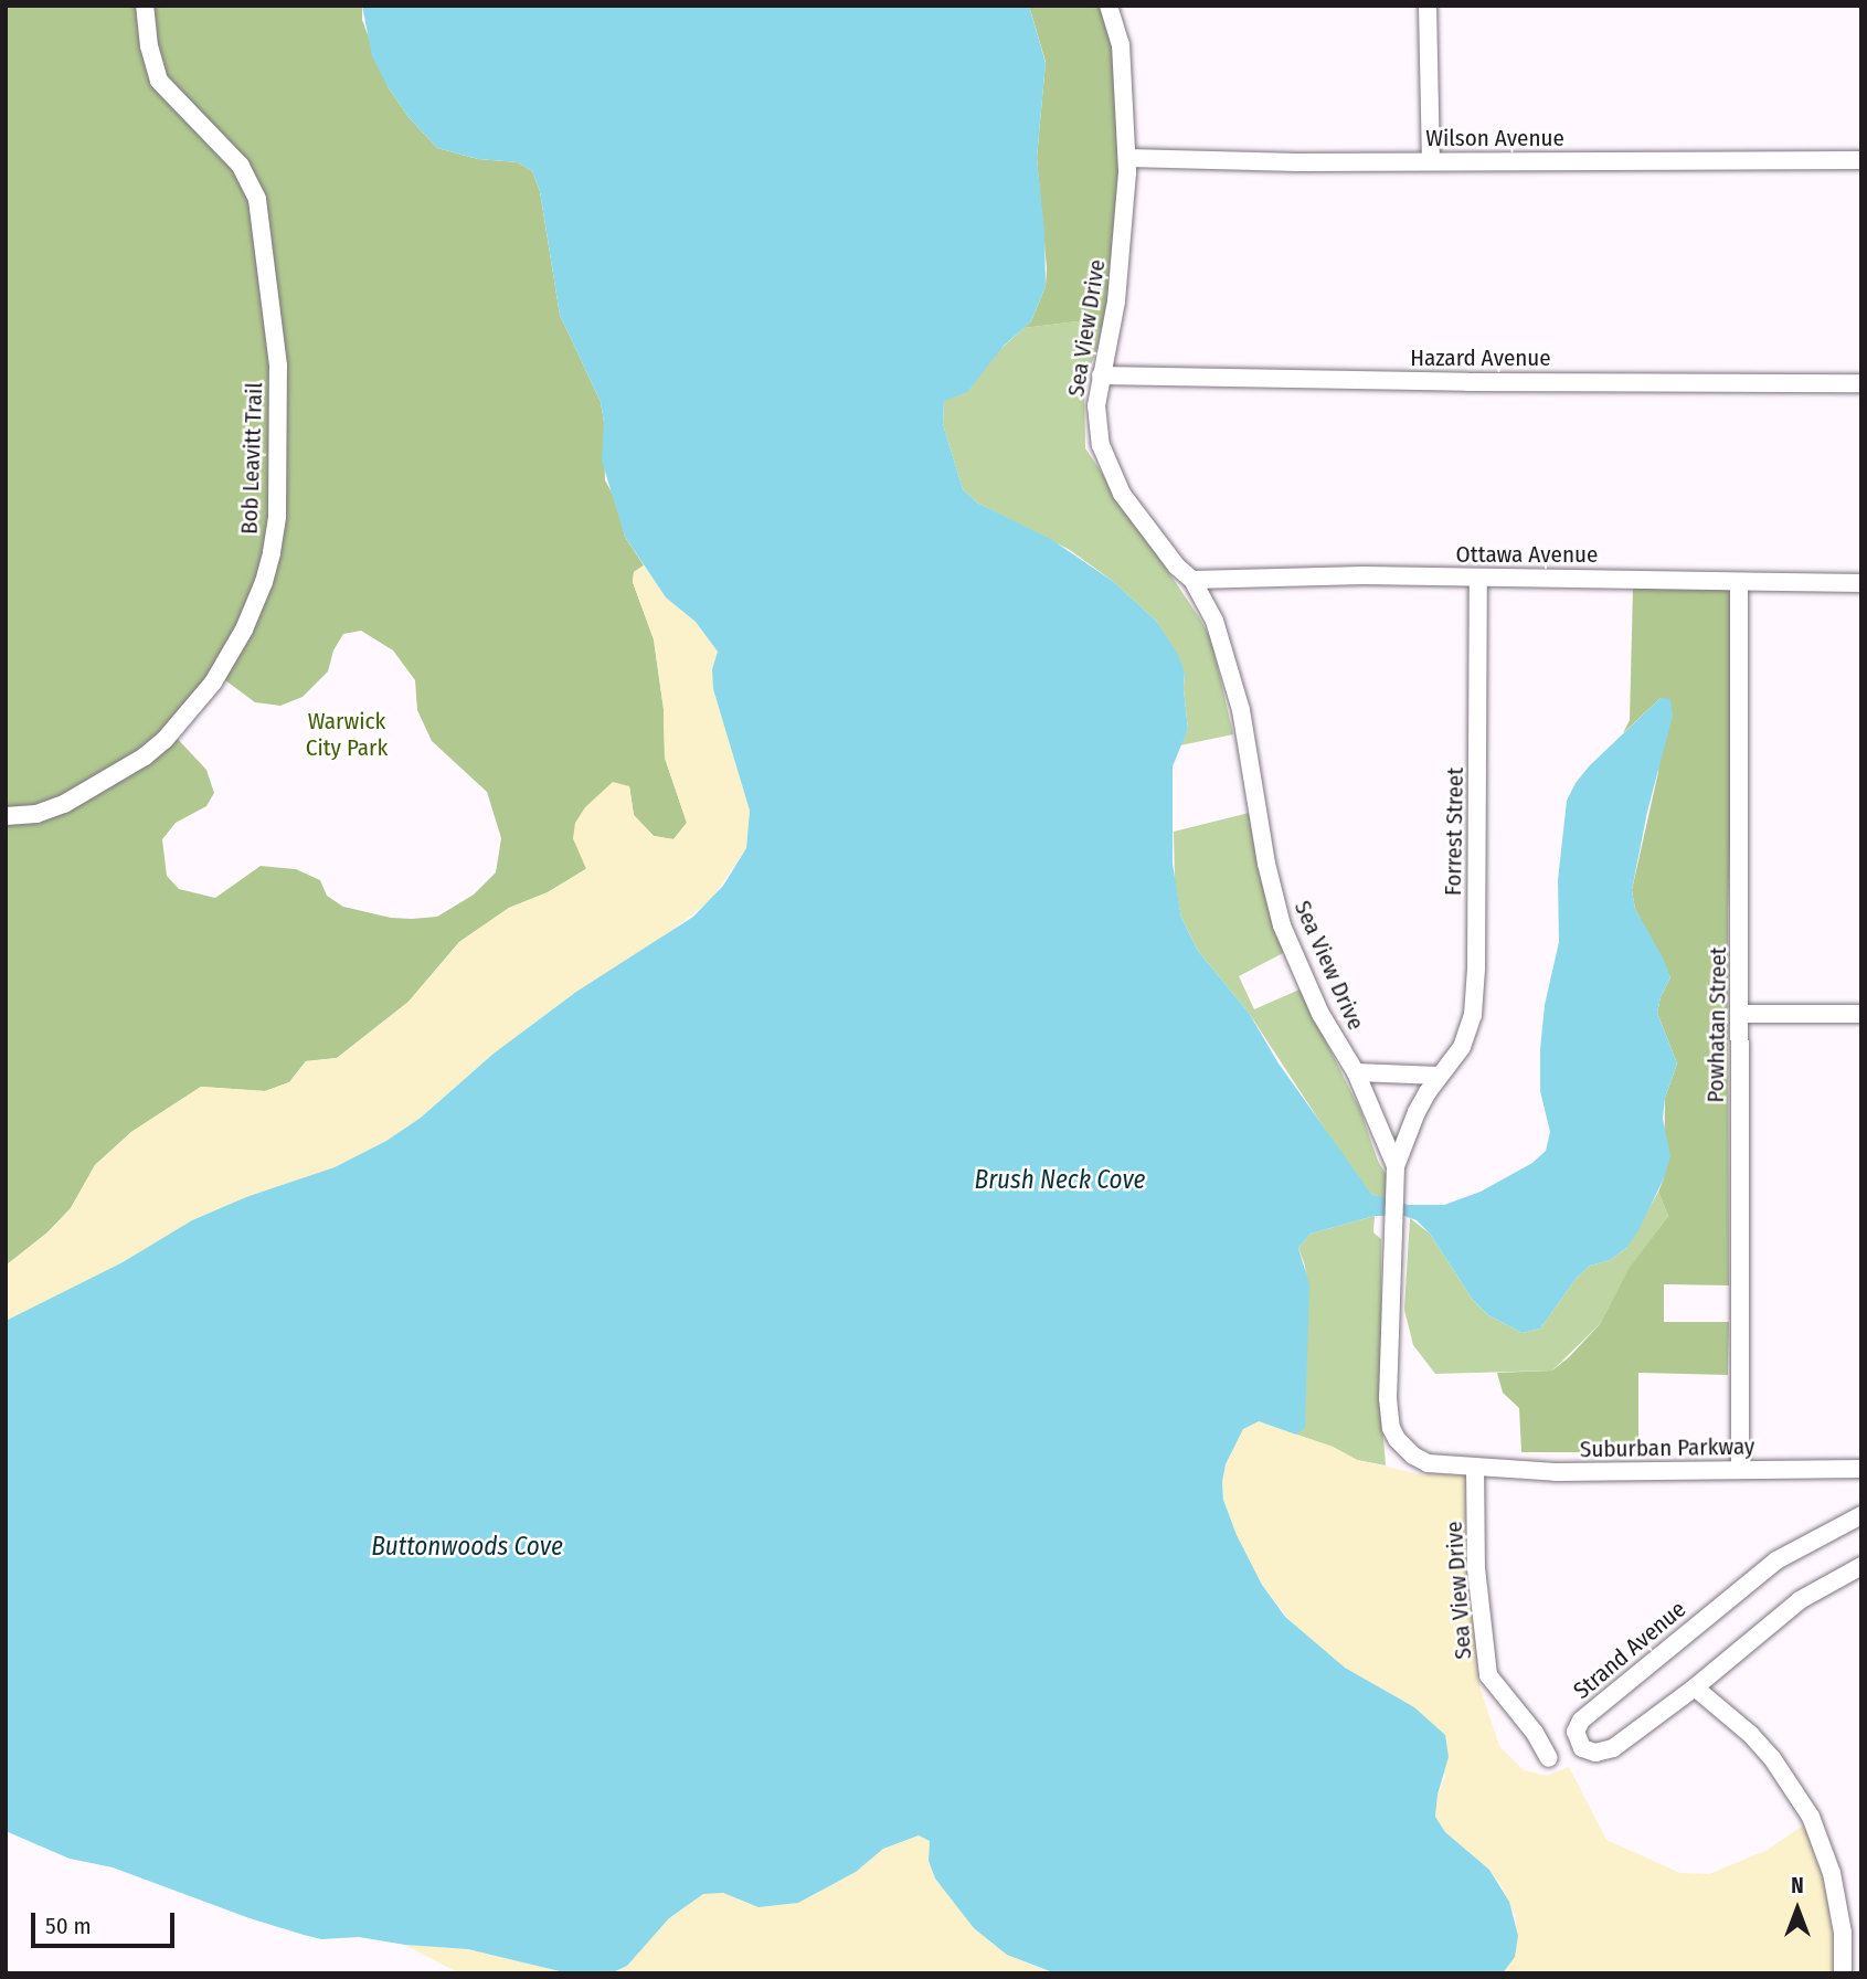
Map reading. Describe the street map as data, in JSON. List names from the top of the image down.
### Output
{
  "streets": {
    "street": [
      "Wilson Avenue",
      "Sea View Drive",
      "Hazard Avenue",
      "Bob Leavitt Trail",
      "Ottawa Avenue",
      "Forrest Street",
      "Powhatan Street",
      "Suburban Parkway",
      "Strand Avenue"
    ]
  },
  "crossings": [
    ["Wilson Avenue", "Sea View Drive"],
    ["Sea View Drive", "Hazard Avenue"],
    ["Sea View Drive", "Ottawa Avenue"],
    ["Sea View Drive", "Forrest Street"],
    ["Sea View Drive", "Suburban Parkway"],
    ["Ottawa Avenue", "Forrest Street"],
    ["Ottawa Avenue", "Powhatan Street"],
    ["Powhatan Street", "Suburban Parkway"]
  ],
  "water": ["Brush Neck Cove", "Buttonwoods Cove"],
  "parks": ["Warwick City Park"],
  "scale_bar": "50 m",
  "north": "top"
}
